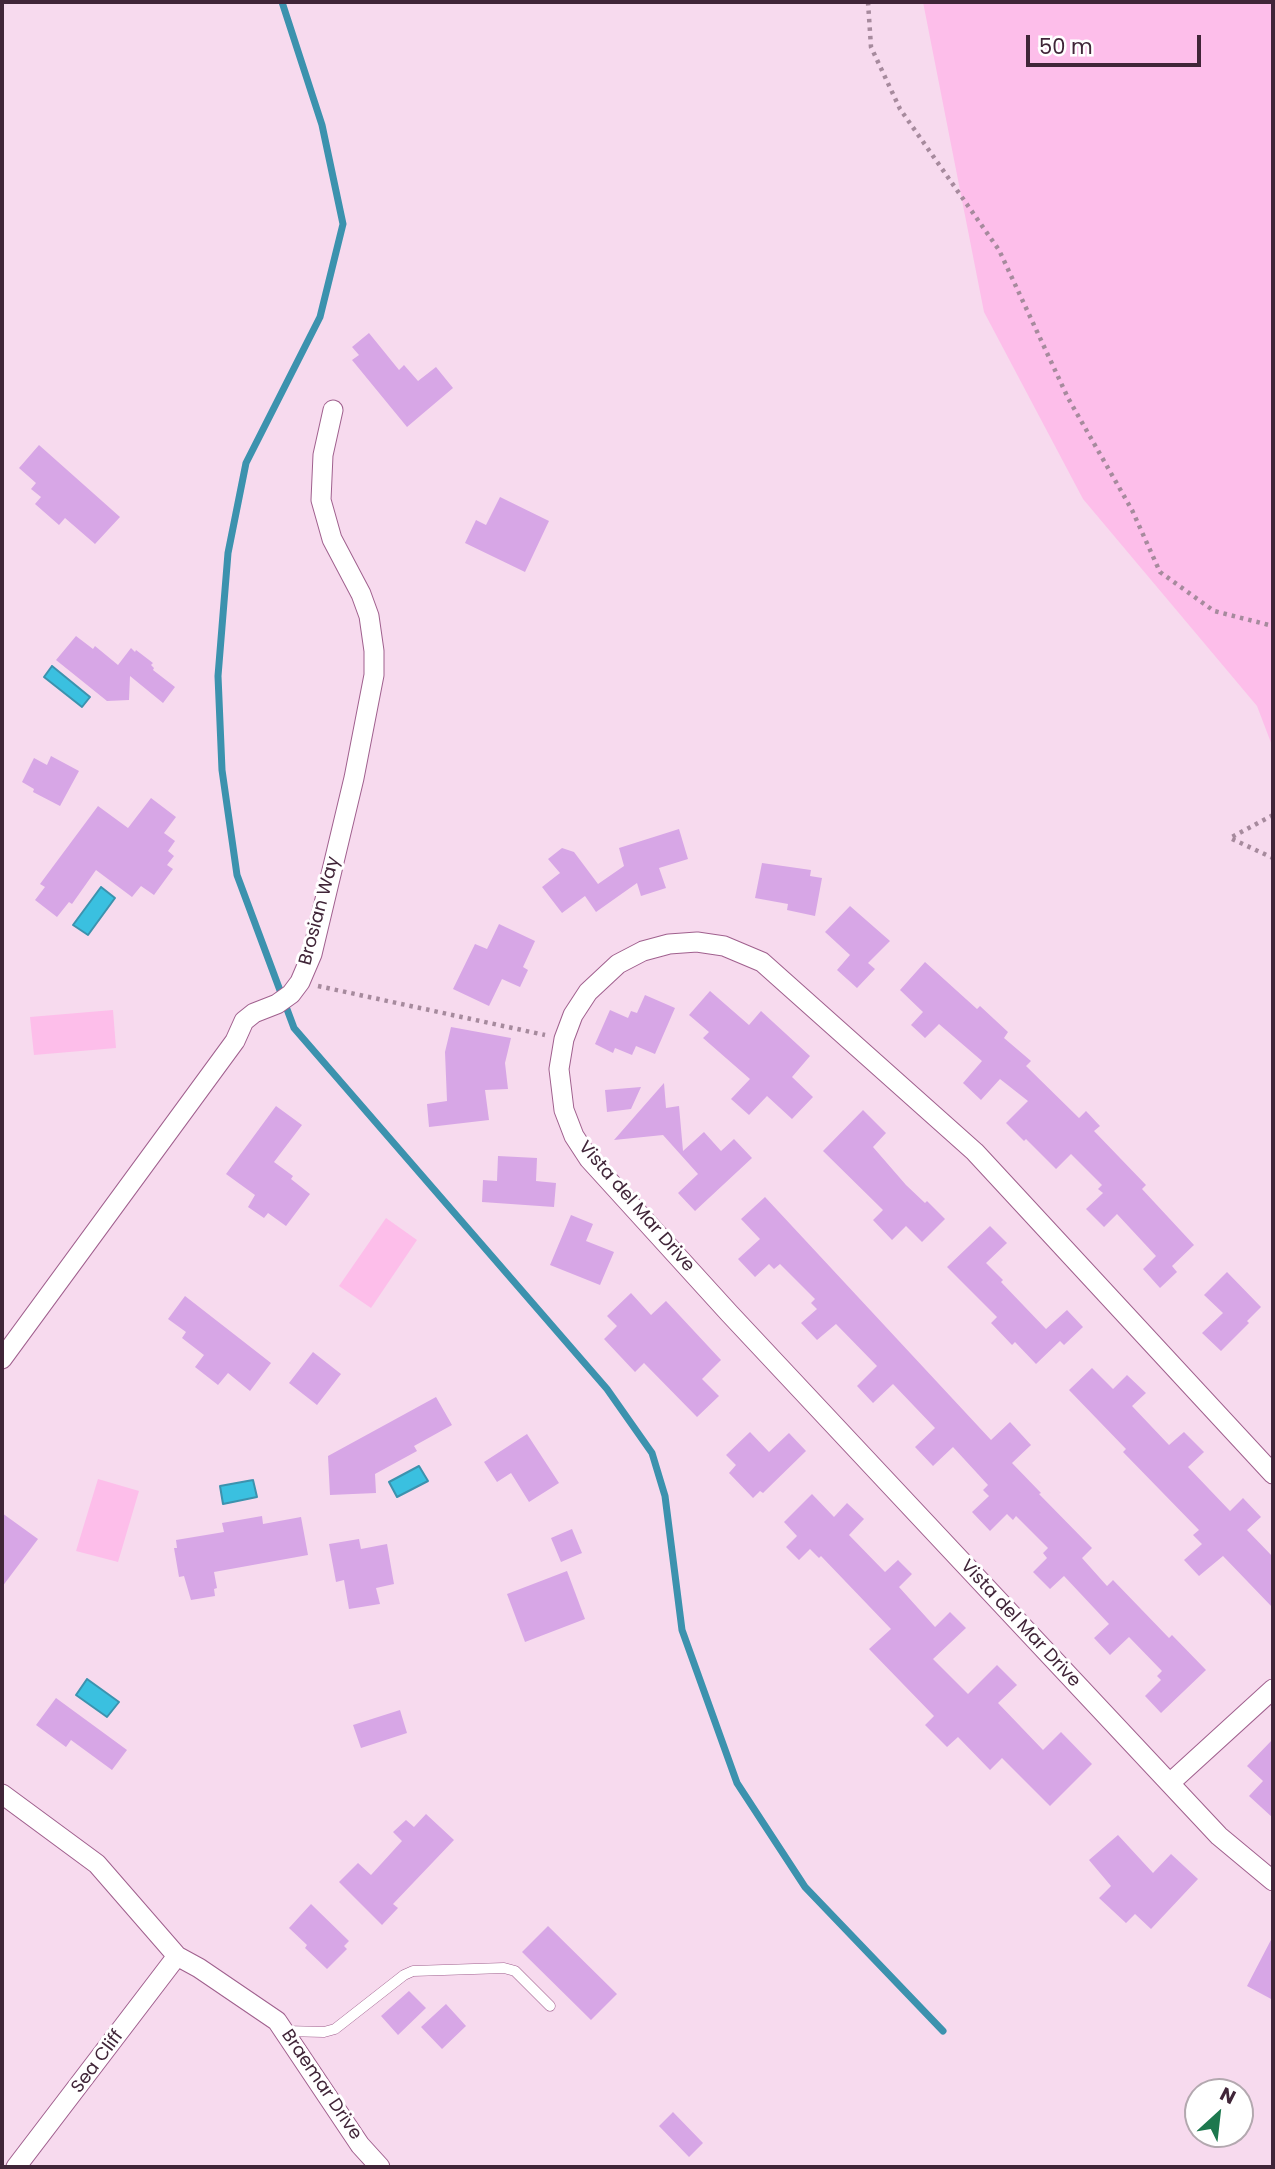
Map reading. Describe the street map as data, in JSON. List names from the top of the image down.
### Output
{
  "streets": {
    "street": [
      "Brosian Way",
      "Vista del Mar Drive",
      "Sea Cliff",
      "Braemar Drive"
    ]
  },
  "crossings": [
    ["Sea Cliff", "Braemar Drive"]
  ],
  "scale_bar": "50 m",
  "north": "top right"
}
